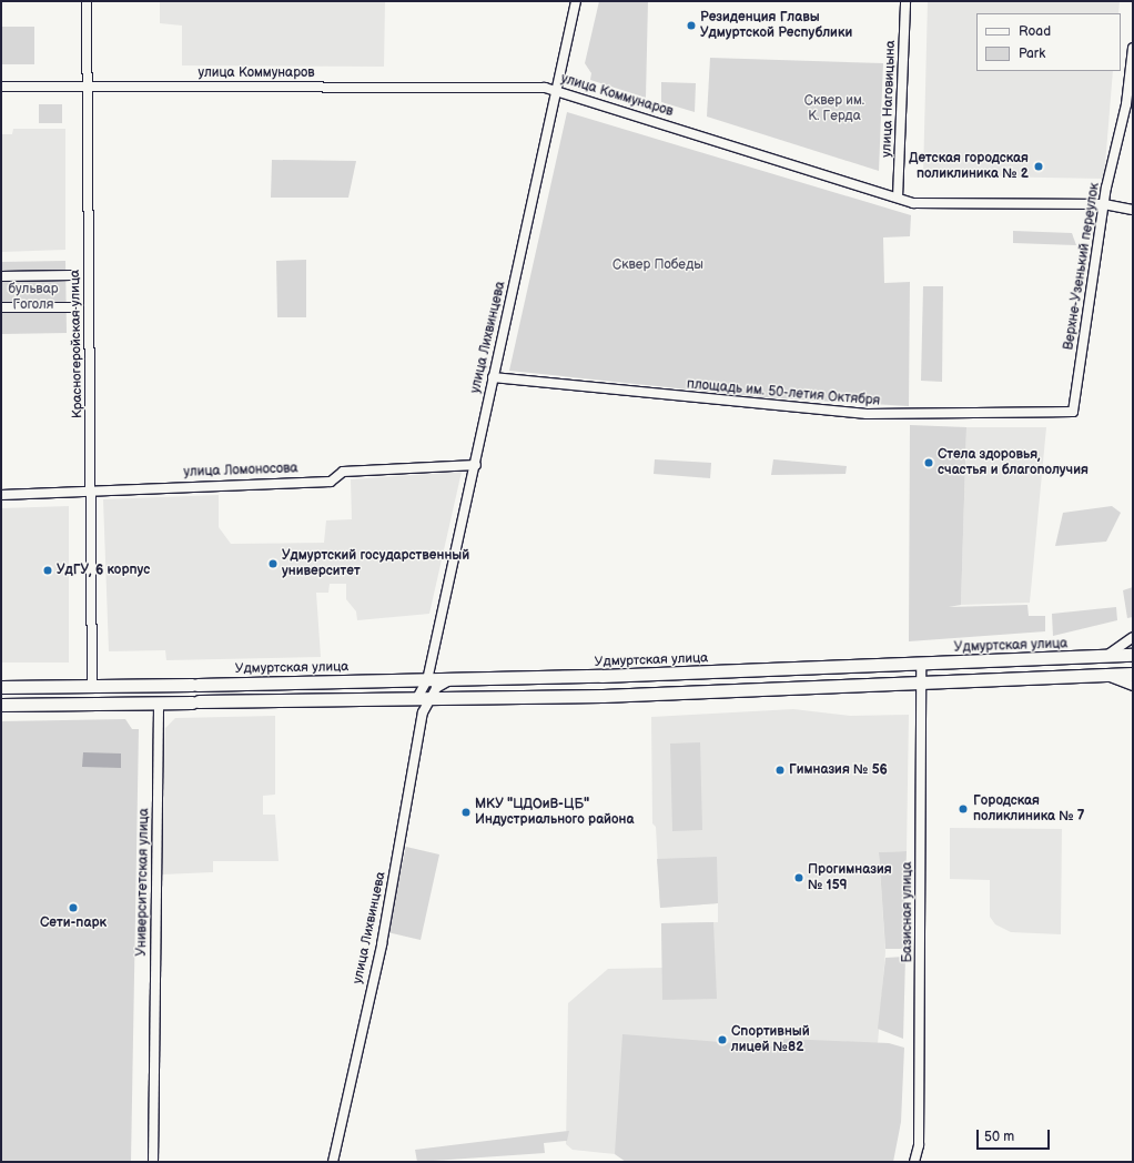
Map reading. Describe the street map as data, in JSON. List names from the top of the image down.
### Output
{
  "streets": {
    "main road": ["Удмуртская улица"],
    "street": [
      "улица Коммунаров",
      "улица Наговицына",
      "Верхне-Узенький переулок",
      "улица Лихвинцева",
      "Красногеройская улица",
      "площадь им. 50-летия Октября",
      "улица Ломоносова",
      "Университетская улица",
      "Базисная улица"
    ]
  },
  "crossings": [
    ["улица Коммунаров", "улица Наговицына"],
    ["улица Коммунаров", "Верхне-Узенький переулок"],
    ["улица Коммунаров", "улица Лихвинцева"],
    ["улица Коммунаров", "Красногеройская улица"],
    ["Верхне-Узенький переулок", "площадь им. 50-летия Октября"],
    ["улица Лихвинцева", "площадь им. 50-летия Октября"],
    ["улица Лихвинцева", "улица Ломоносова"],
    ["улица Лихвинцева", "Удмуртская улица"],
    ["Красногеройская улица", "улица Ломоносова"],
    ["Красногеройская улица", "Удмуртская улица"],
    ["Удмуртская улица", "Базисная улица"]
  ],
  "parks": ["Сквер им. К. Герда", "Сквер Победы", "бульвар Гоголя"],
  "places": [
    "Резиденция Главы Удмуртской Республики",
    "Детская городская поликлиника № 2",
    "Стела здоровья, счастья и благополучия",
    "Удмуртский государственный университет",
    "УдГУ, 6 корпус",
    "Гимназия № 56",
    "Городская поликлиника № 7",
    "МКУ \"ЦДОиВ-ЦБ\" Индустриального района",
    "Прогимназия № 159",
    "Сети-парк",
    "Спортивный лицей №82"
  ],
  "legend": ["Road", "Park"],
  "scale_bar": "50 m"
}
